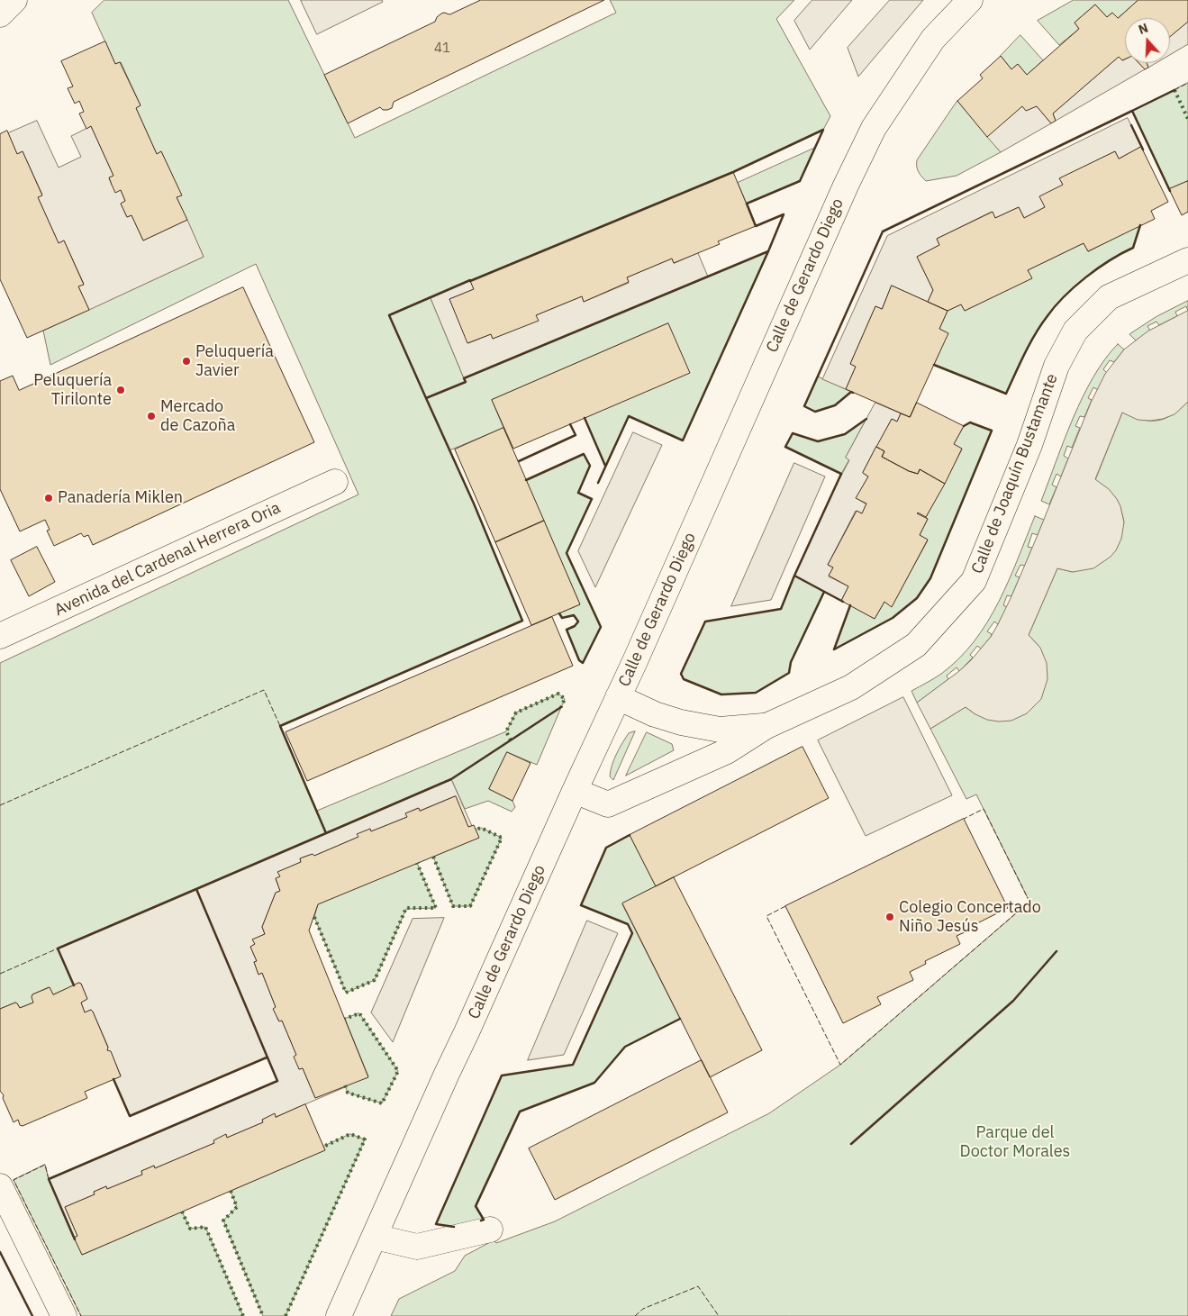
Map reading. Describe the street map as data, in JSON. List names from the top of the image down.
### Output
{
  "streets": {
    "street": ["Calle de Gerardo Diego", "Calle de Joaquín Bustamante", "Avenida del Cardenal Herrera Oria"]
  },
  "crossings": [
    ["Calle de Gerardo Diego", "Calle de Joaquín Bustamante"]
  ],
  "parks": ["Parque del Doctor Morales"],
  "places": [
    "Peluquería Javier",
    "Peluquería Tirilonte",
    "Mercado de Cazoña",
    "Panadería Miklen",
    "Colegio Concertado Niño Jesús"
  ],
  "house_numbers": ["41"],
  "north": "top"
}
